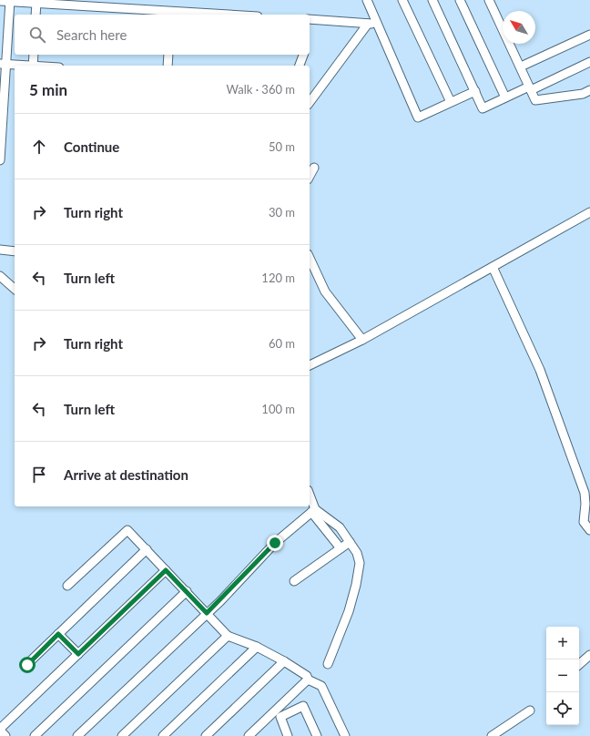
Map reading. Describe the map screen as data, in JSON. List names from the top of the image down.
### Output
{
  "north": "top left",
  "page": {
    "search": "Search here",
    "heading": ["5 min", "Walk · 360 m"],
    "list": [
      ["Continue", "50 m"],
      ["Turn right", "30 m"],
      ["Turn left", "120 m"],
      ["Turn right", "60 m"],
      ["Turn left", "100 m"],
      "Arrive at destination"
    ],
    "map_buttons": ["+", "−"]
  }
}
